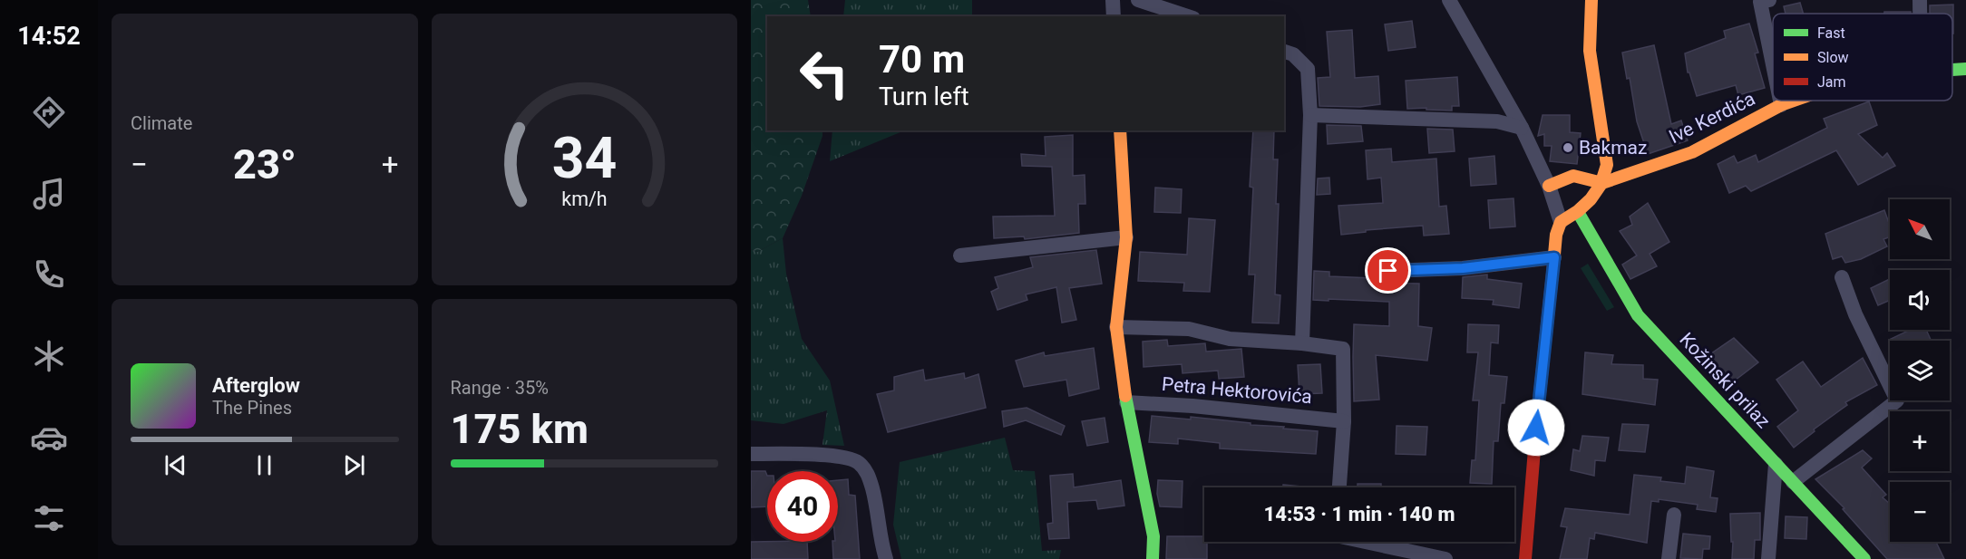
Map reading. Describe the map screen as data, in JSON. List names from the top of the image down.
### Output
{
  "streets": {
    "street": ["Ive Kerdića", "Kožinski prilaz", "Petra Hektorovića"]
  },
  "places": ["Bakmaz"],
  "legend": ["Fast", "Slow", "Jam"],
  "north": "top left",
  "page": {
    "tabs": "14:52",
    "tile": [
      "Climate",
      ["Range · 35%", "175 km"]
    ],
    "turn": ["70 m", "Turn left"],
    "heat": ["−", "23°", "+"],
    "map_buttons": ["+", "−"],
    "song": ["Afterglow", "The Pines"],
    "limit": "40",
    "trip": "14:53 · 1 min · 140 m",
    "gauge": ["34", "km/h"]
  }
}
